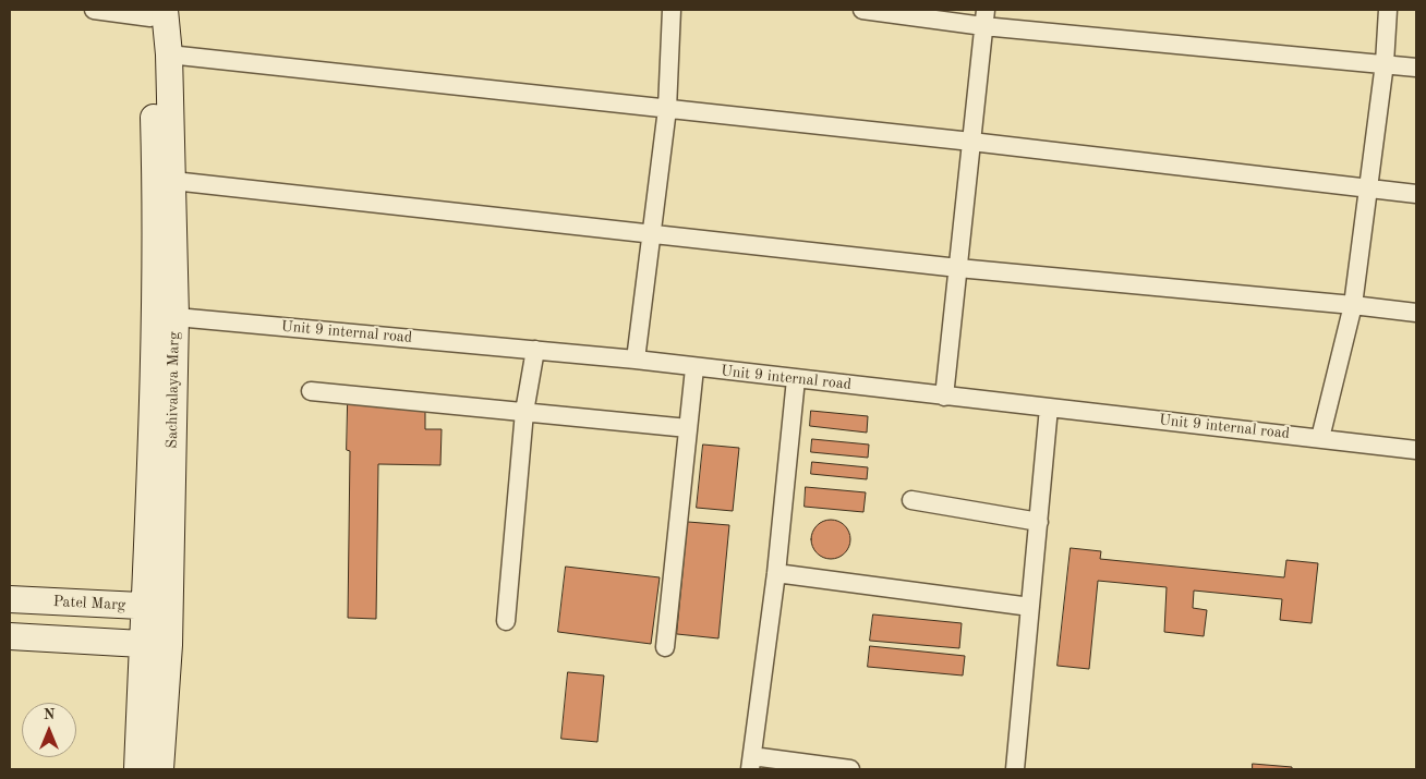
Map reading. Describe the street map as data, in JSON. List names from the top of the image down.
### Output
{
  "streets": {
    "main road": ["Sachivalaya Marg", "Patel Marg"],
    "street": ["Unit 9 internal road"]
  },
  "crossings": [
    ["Unit 9 internal road", "Sachivalaya Marg"],
    ["Sachivalaya Marg", "Patel Marg"]
  ],
  "north": "top"
}
